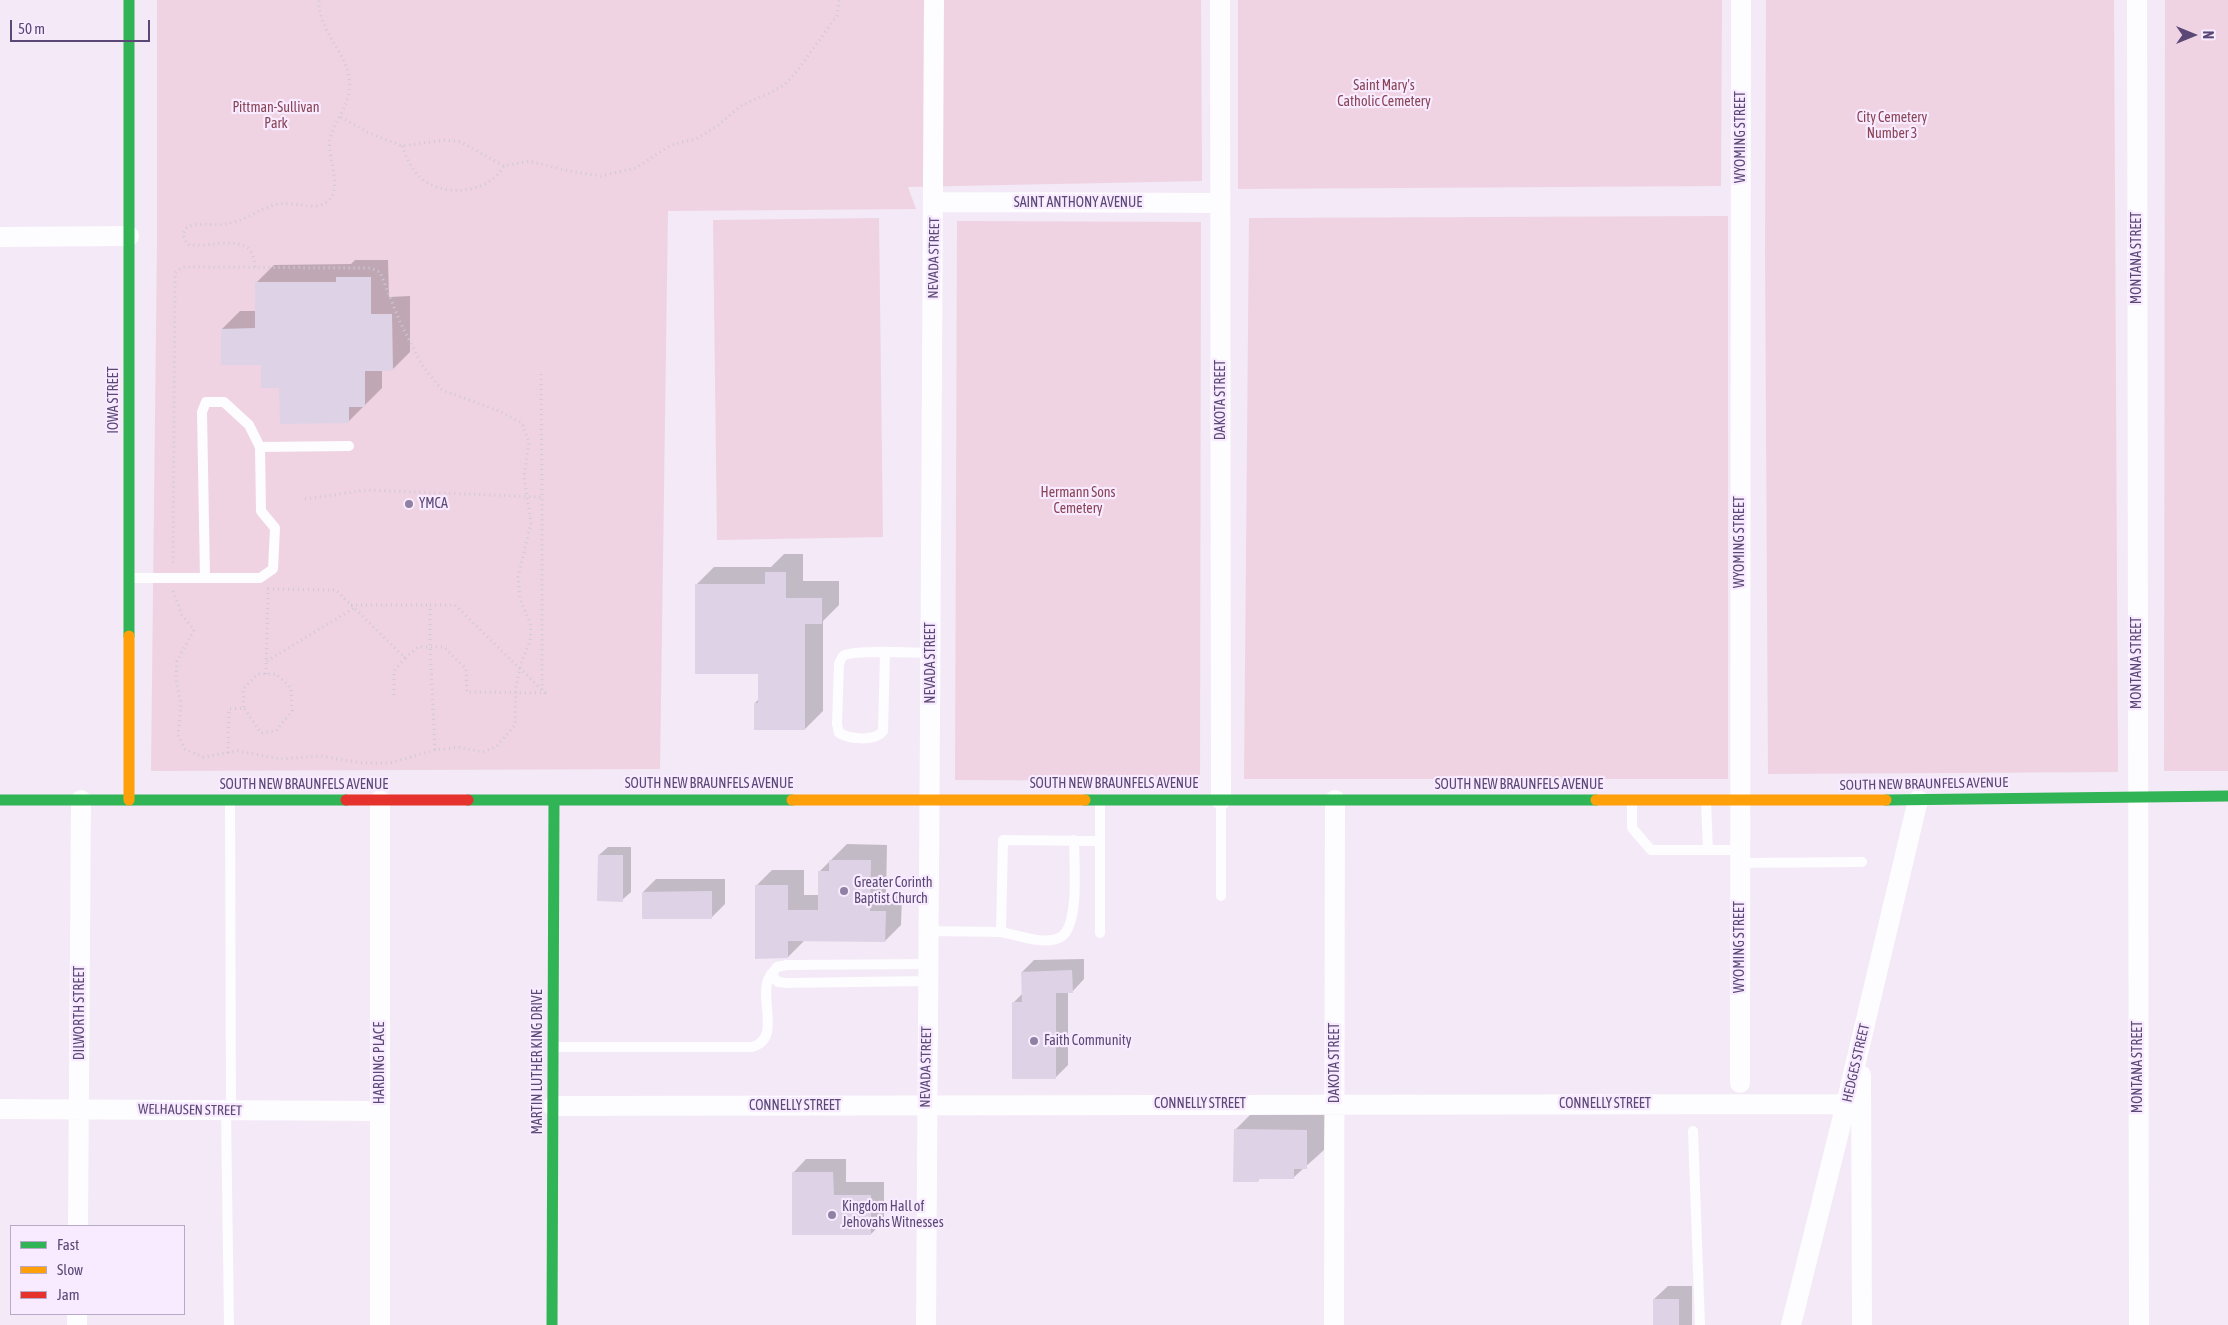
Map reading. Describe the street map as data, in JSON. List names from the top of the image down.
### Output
{
  "streets": {
    "main road": ["IOWA STREET", "SOUTH NEW BRAUNFELS AVENUE", "MARTIN LUTHER KING DRIVE"],
    "street": [
      "WYOMING STREET",
      "SAINT ANTHONY AVENUE",
      "NEVADA STREET",
      "MONTANA STREET",
      "DAKOTA STREET",
      "DILWORTH STREET",
      "HARDING PLACE",
      "HEDGES STREET",
      "CONNELLY STREET",
      "WELHAUSEN STREET"
    ]
  },
  "crossings": [
    ["WYOMING STREET", "SOUTH NEW BRAUNFELS AVENUE"],
    ["SAINT ANTHONY AVENUE", "NEVADA STREET"],
    ["SAINT ANTHONY AVENUE", "DAKOTA STREET"],
    ["NEVADA STREET", "SOUTH NEW BRAUNFELS AVENUE"],
    ["NEVADA STREET", "CONNELLY STREET"],
    ["MONTANA STREET", "SOUTH NEW BRAUNFELS AVENUE"],
    ["IOWA STREET", "SOUTH NEW BRAUNFELS AVENUE"],
    ["DAKOTA STREET", "SOUTH NEW BRAUNFELS AVENUE"],
    ["DAKOTA STREET", "CONNELLY STREET"],
    ["SOUTH NEW BRAUNFELS AVENUE", "DILWORTH STREET"],
    ["SOUTH NEW BRAUNFELS AVENUE", "MARTIN LUTHER KING DRIVE"],
    ["SOUTH NEW BRAUNFELS AVENUE", "HARDING PLACE"],
    ["SOUTH NEW BRAUNFELS AVENUE", "HEDGES STREET"],
    ["DILWORTH STREET", "WELHAUSEN STREET"],
    ["MARTIN LUTHER KING DRIVE", "CONNELLY STREET"],
    ["HARDING PLACE", "WELHAUSEN STREET"],
    ["HEDGES STREET", "CONNELLY STREET"]
  ],
  "parks": [
    "Saint Mary's Catholic Cemetery",
    "Pittman-Sullivan Park",
    "City Cemetery Number 3",
    "Hermann Sons Cemetery"
  ],
  "places": [
    "YMCA",
    "Greater Corinth Baptist Church",
    "Faith Community",
    "Kingdom Hall of Jehovahs Witnesses"
  ],
  "legend": ["Fast", "Slow", "Jam"],
  "scale_bar": "50 m",
  "north": "right"
}
